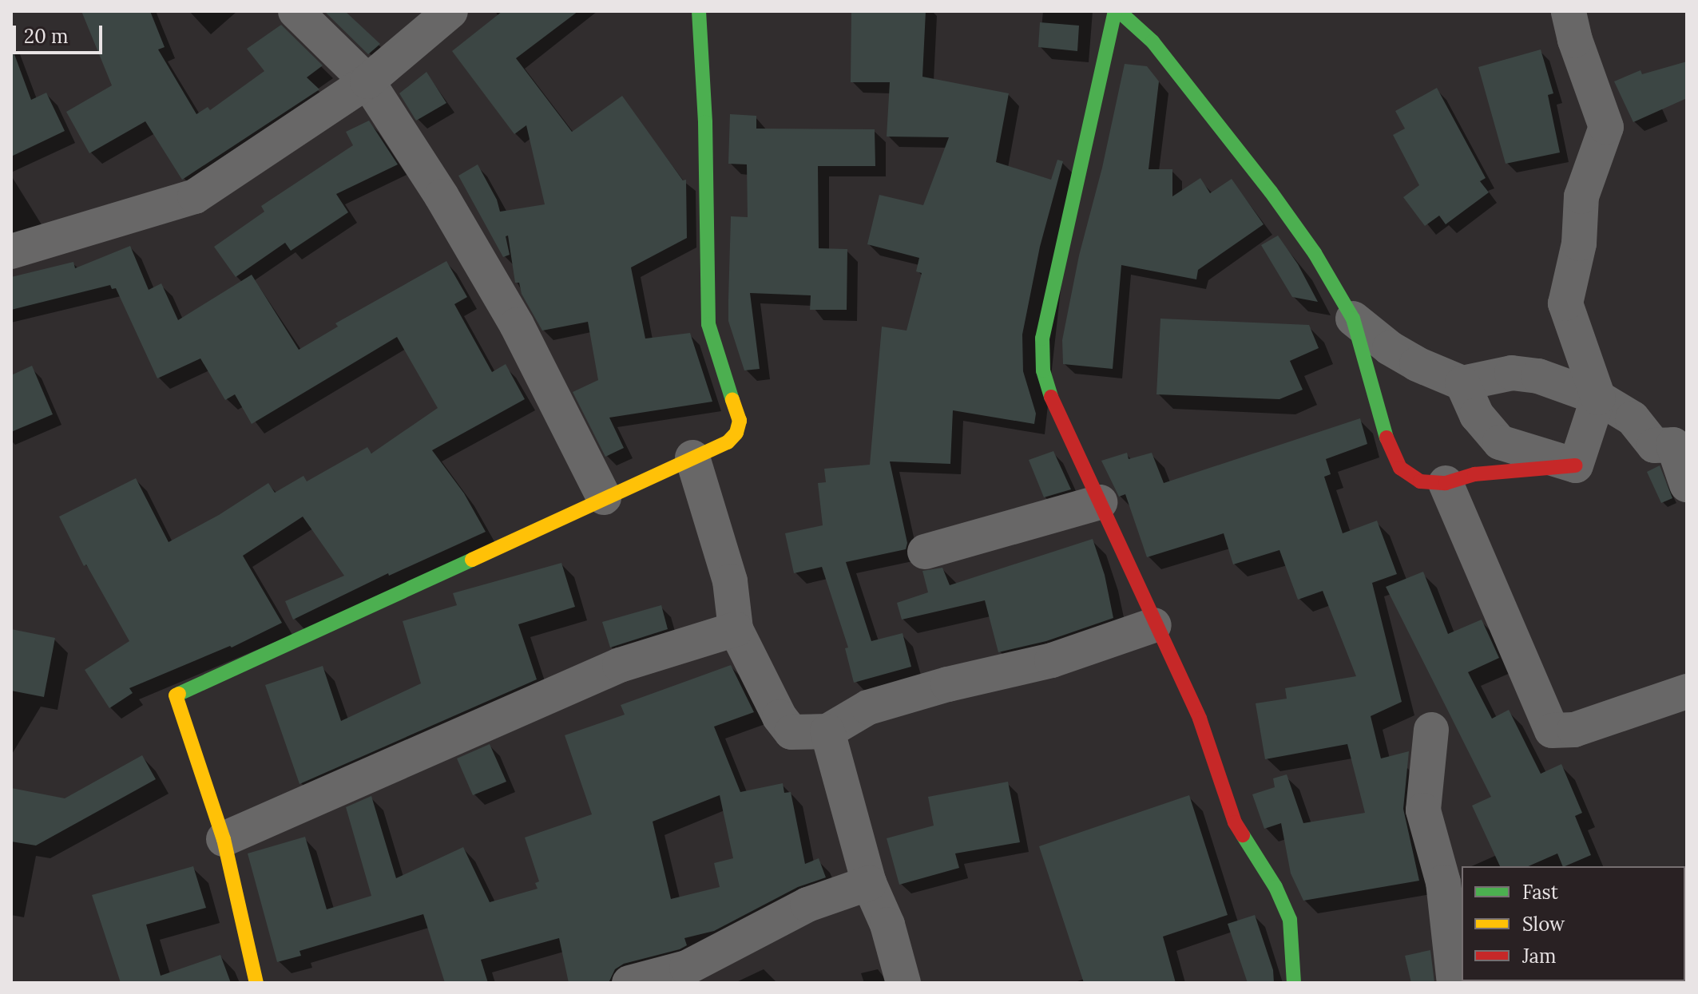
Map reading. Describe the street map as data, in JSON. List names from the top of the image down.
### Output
{
  "legend": ["Fast", "Slow", "Jam"],
  "scale_bar": "20 m"
}
